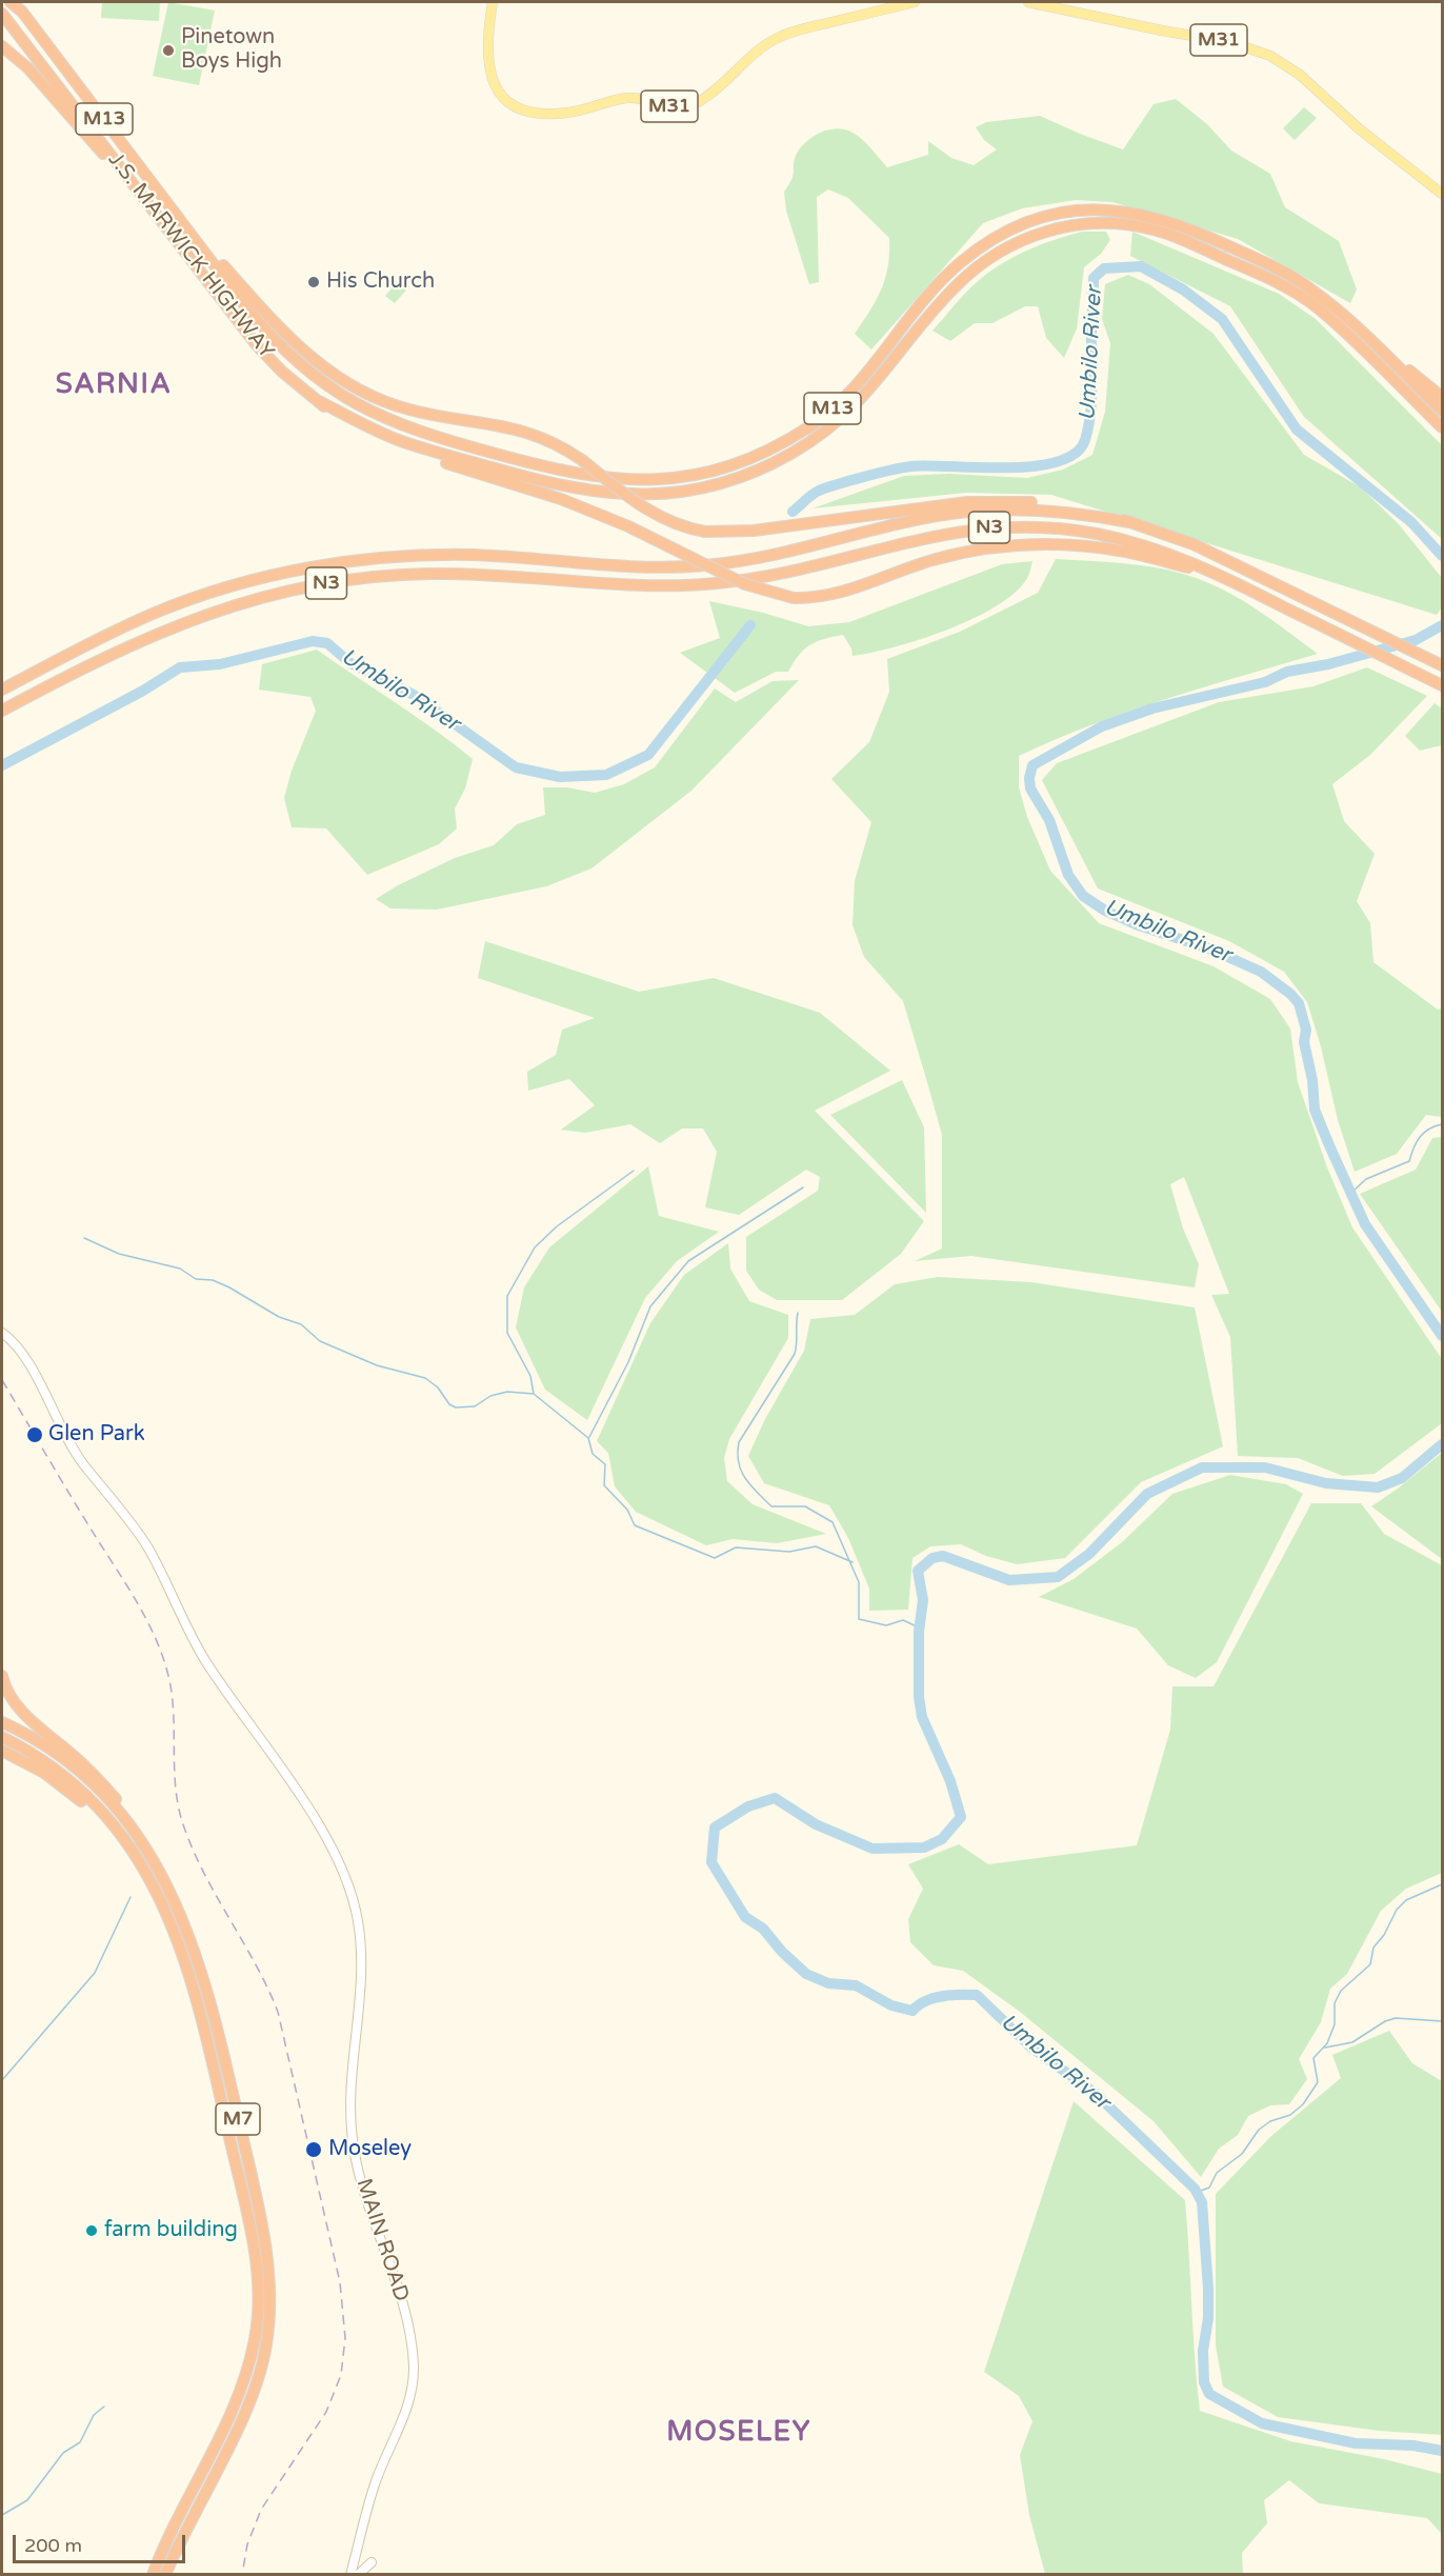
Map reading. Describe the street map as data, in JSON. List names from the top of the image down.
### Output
{
  "streets": {
    "highway": [
      "M13",
      "J.S. MARWICK HIGHWAY",
      "N3",
      "M7"
    ],
    "main road": ["M31", "MAIN ROAD"]
  },
  "crossings": [
    ["M13", "J.S. MARWICK HIGHWAY"]
  ],
  "districts": ["SARNIA", "MOSELEY"],
  "water": ["Umbilo River"],
  "places": [
    "Pinetown Boys High",
    "His Church",
    "Glen Park",
    "Moseley",
    "farm building"
  ],
  "scale_bar": "200 m"
}
